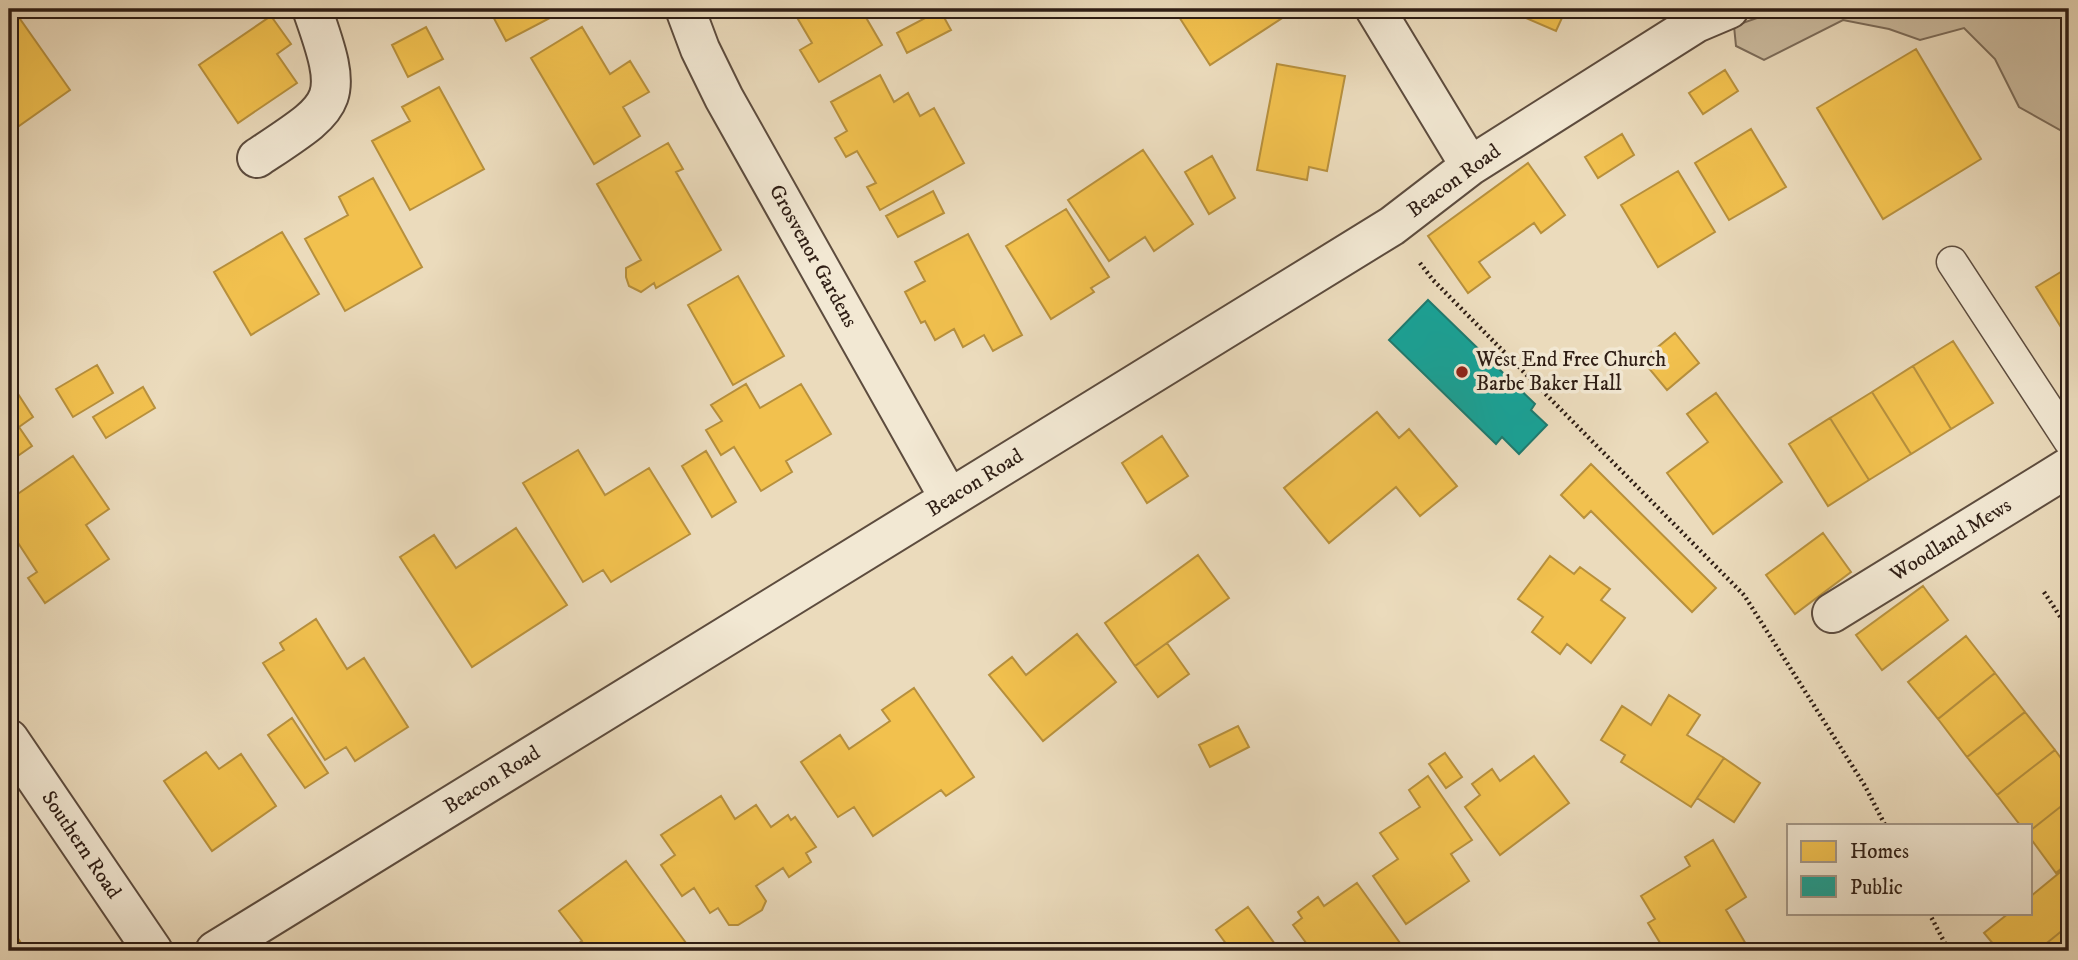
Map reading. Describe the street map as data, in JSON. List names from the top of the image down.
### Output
{
  "streets": {
    "street": [
      "Beacon Road",
      "Grosvenor Gardens",
      "Woodland Mews",
      "Southern Road"
    ]
  },
  "crossings": [
    ["Beacon Road", "Grosvenor Gardens"]
  ],
  "places": ["West End Free Church Barbe Baker Hall"],
  "legend": ["Homes", "Public"]
}
